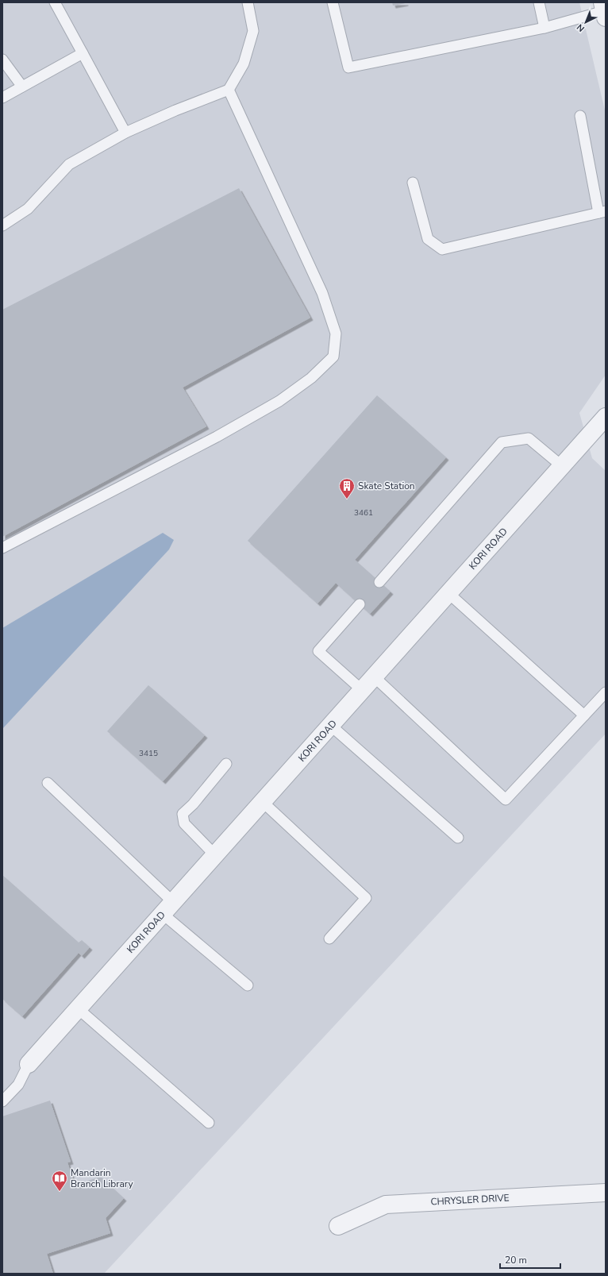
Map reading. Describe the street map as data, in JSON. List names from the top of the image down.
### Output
{
  "streets": {
    "street": ["KORI ROAD", "CHRYSLER DRIVE"]
  },
  "places": {
    "building": ["Skate Station"],
    "library": ["Mandarin Branch Library"]
  },
  "house_numbers": ["3461", "3415"],
  "scale_bar": "20 m",
  "north": "bottom left"
}
